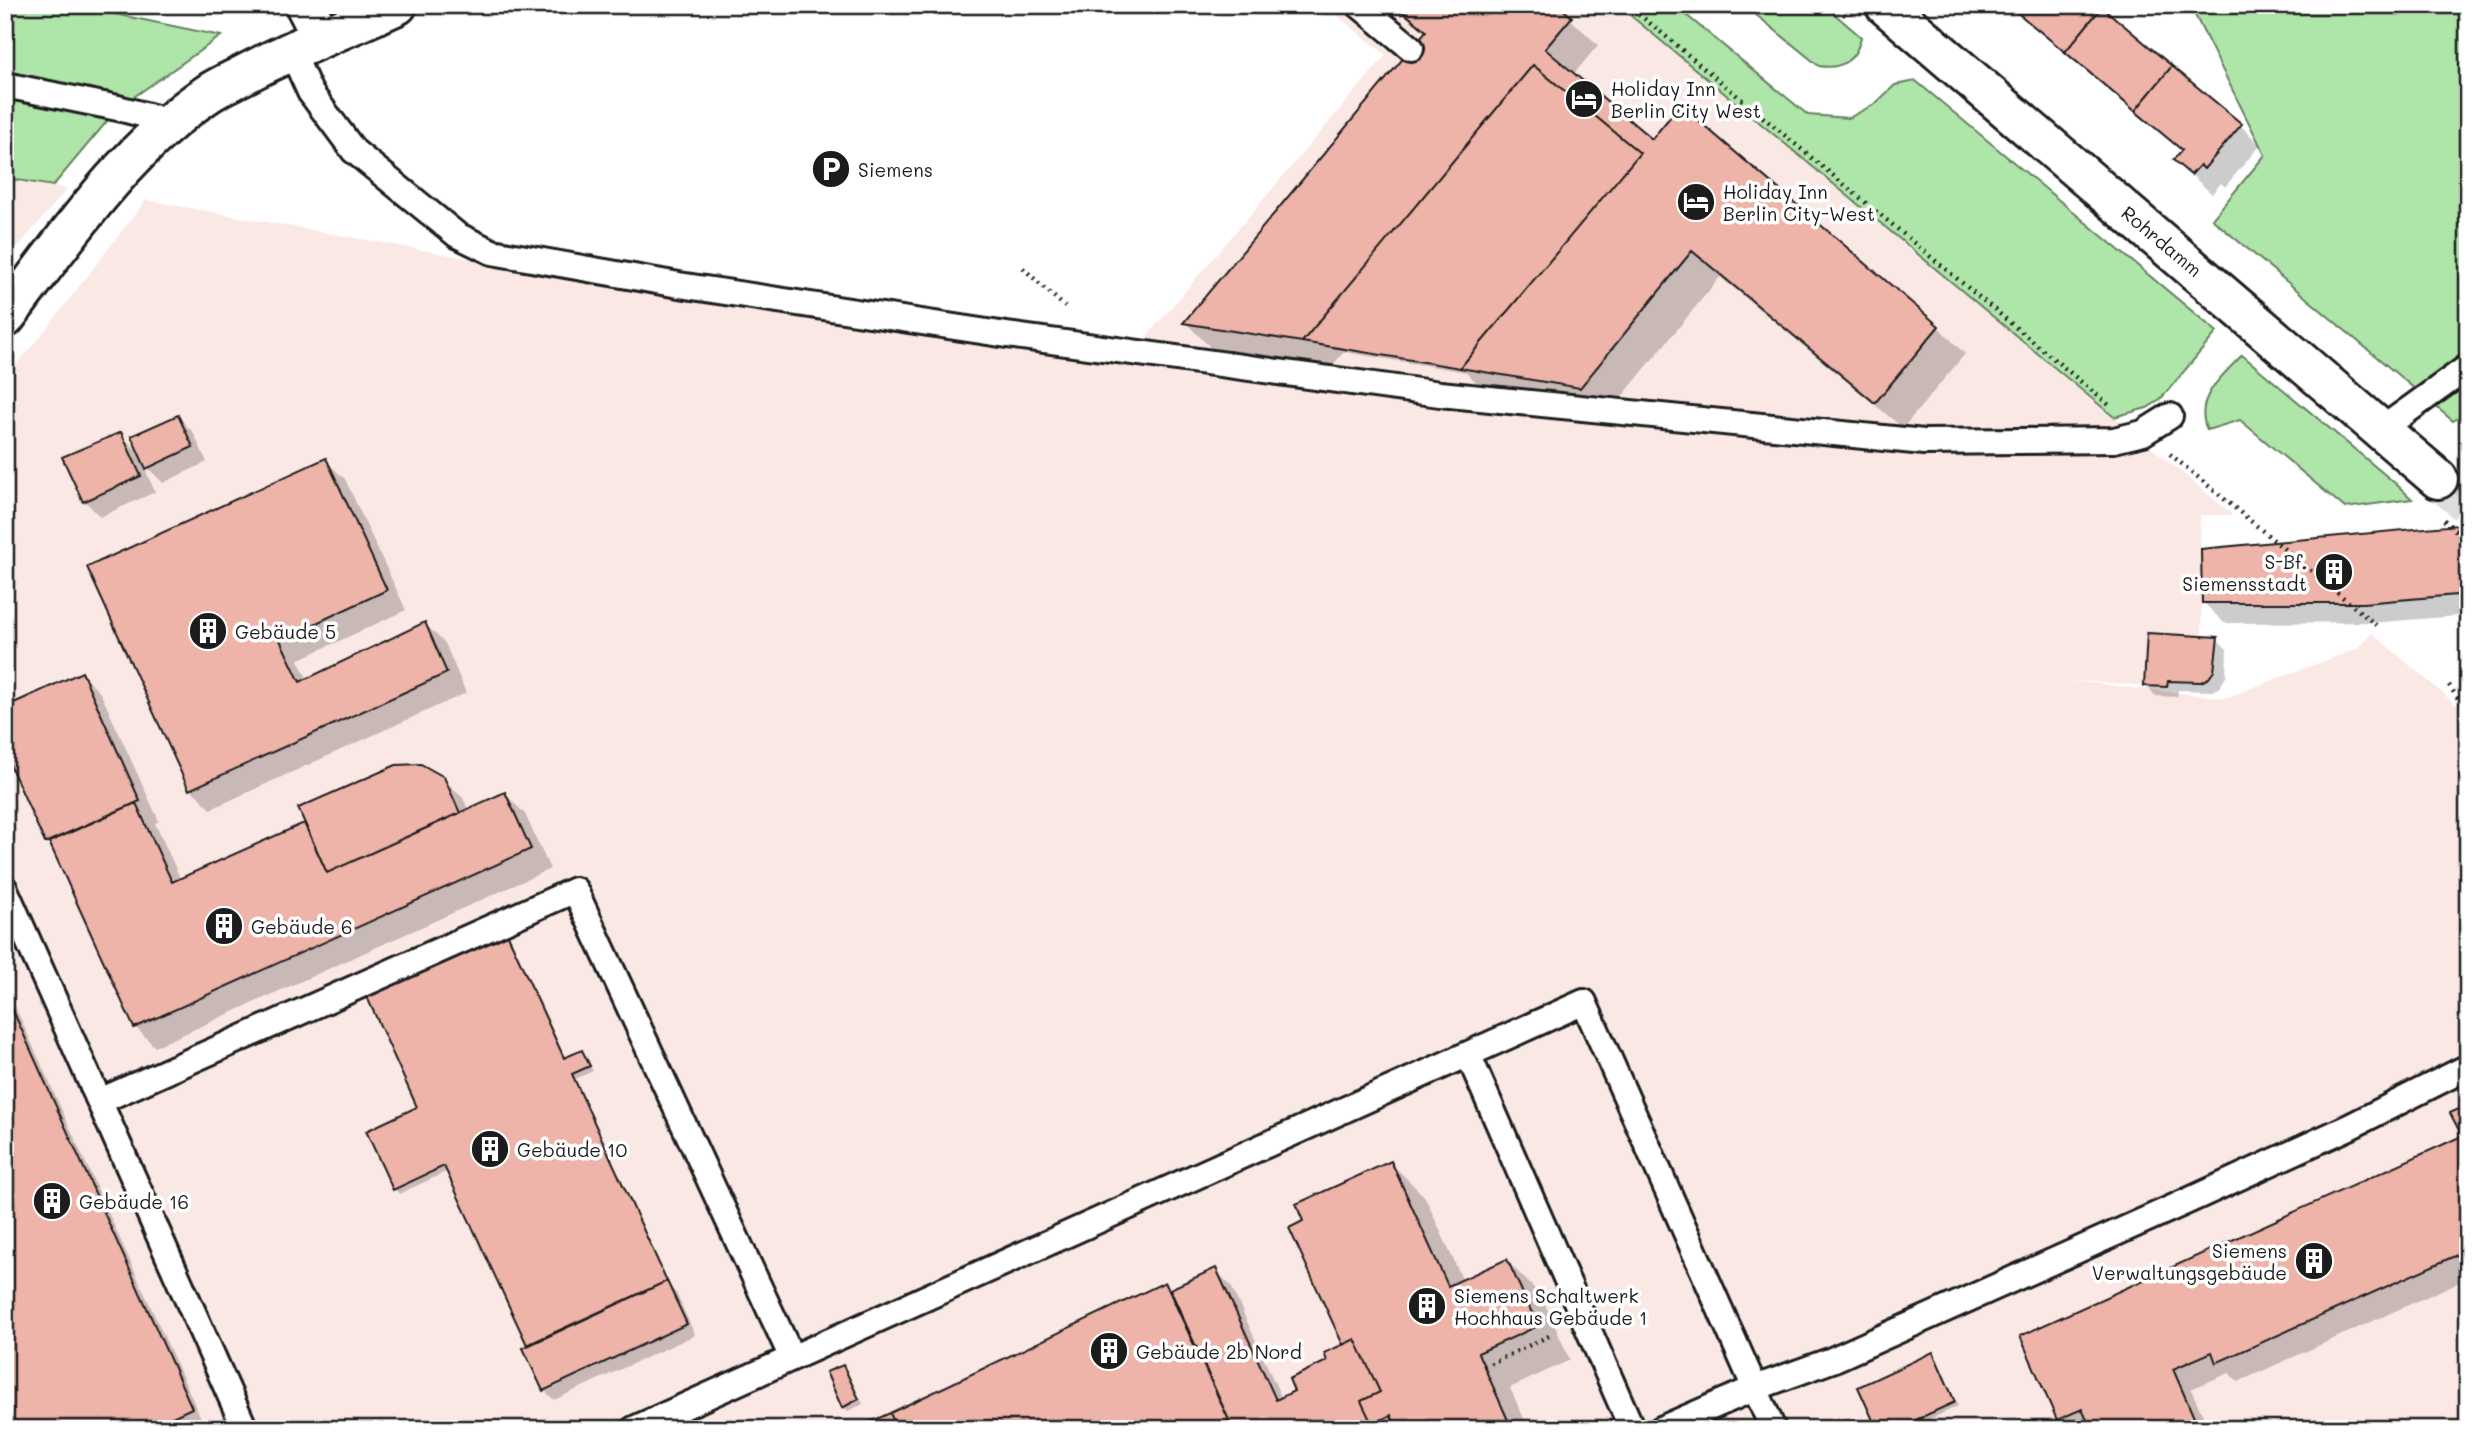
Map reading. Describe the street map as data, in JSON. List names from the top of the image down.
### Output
{
  "streets": {
    "main road": ["Rohrdamm"]
  },
  "places": {
    "hotel": ["Holiday Inn Berlin City West", "Holiday Inn Berlin City-West"],
    "parking": ["Siemens"],
    "building": [
      "S-Bf. Siemensstadt",
      "Gebäude 5",
      "Gebäude 6",
      "Gebäude 10",
      "Gebäude 16",
      "Siemens Verwaltungsgebäude",
      "Siemens Schaltwerk Hochhaus Gebäude 1",
      "Gebäude 2b Nord"
    ]
  }
}
